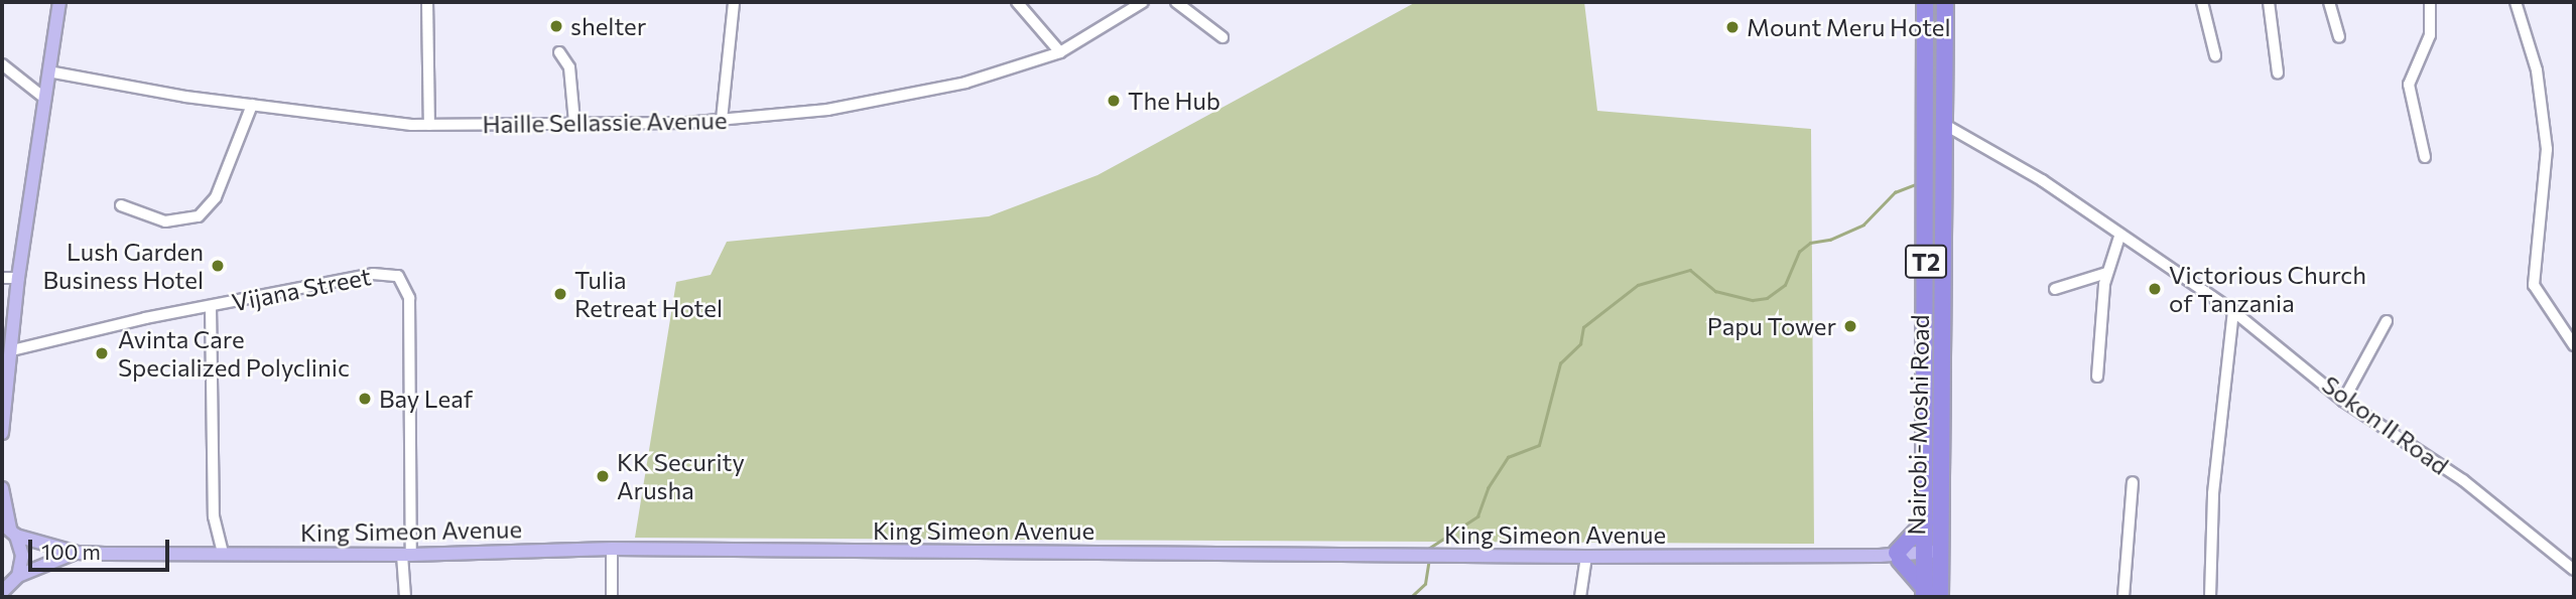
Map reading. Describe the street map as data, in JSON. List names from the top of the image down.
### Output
{
  "streets": {
    "highway": ["T2", "Nairobi-Moshi Road"],
    "main road": ["King Simeon Avenue"],
    "street": ["Haille Sellassie Avenue", "Vijana Street", "Sokon II Road"]
  },
  "crossings": [
    ["T2", "Nairobi-Moshi Road"],
    ["T2", "King Simeon Avenue"],
    ["Vijana Street", "King Simeon Avenue"],
    ["Nairobi-Moshi Road", "Sokon II Road"],
    ["Nairobi-Moshi Road", "King Simeon Avenue"]
  ],
  "places": [
    "shelter",
    "Mount Meru Hotel",
    "The Hub",
    "Lush Garden Business Hotel",
    "Victorious Church of Tanzania",
    "Tulia Retreat Hotel",
    "Papu Tower",
    "Avinta Care Specialized Polyclinic",
    "Bay Leaf",
    "KK Security Arusha"
  ],
  "scale_bar": "100 m"
}
